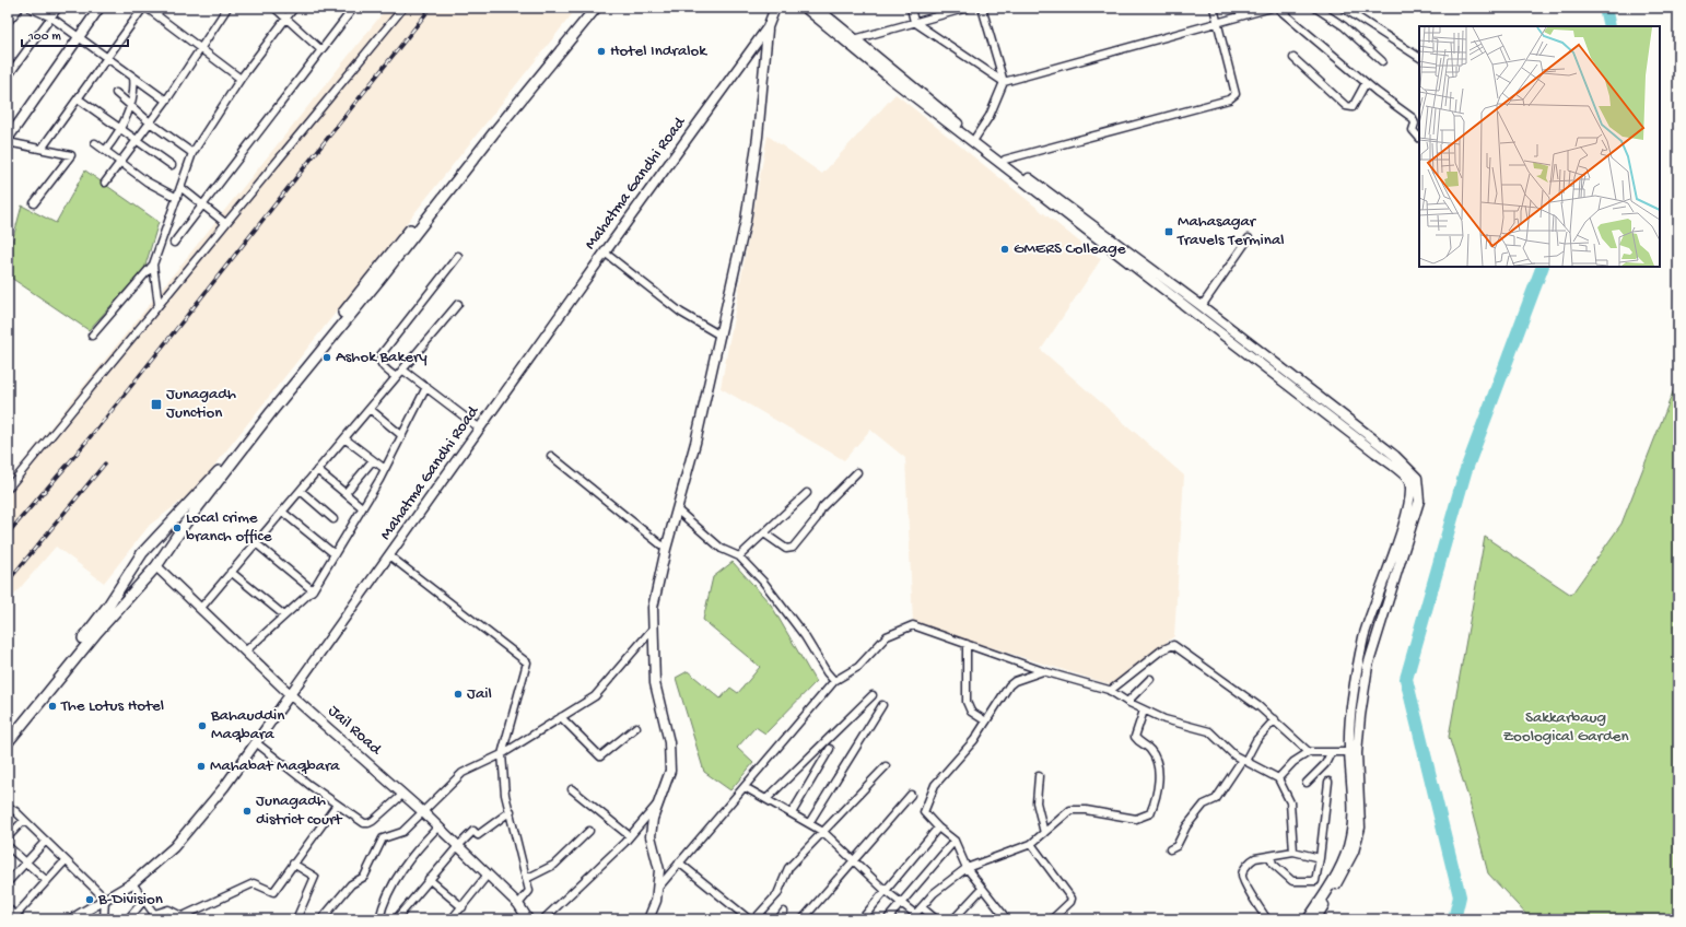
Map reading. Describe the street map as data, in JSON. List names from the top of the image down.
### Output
{
  "streets": {
    "street": ["Mahatma Gandhi Road", "Jail Road"]
  },
  "crossings": [
    ["Mahatma Gandhi Road", "Jail Road"]
  ],
  "parks": ["Sakkarbaug Zoological Garden"],
  "places": {
    "other": [
      "Hotel Indralok",
      "GMERS Colleage",
      "Ashok Bakery",
      "Local crime branch office",
      "Jail",
      "The Lotus Hotel",
      "Bahauddin Maqbara",
      "Mahabat Maqbara",
      "Junagadh district court",
      "B-Division"
    ],
    "transit": ["Mahasagar Travels Terminal", "Junagadh Junction"]
  },
  "scale_bar": "100 m"
}
